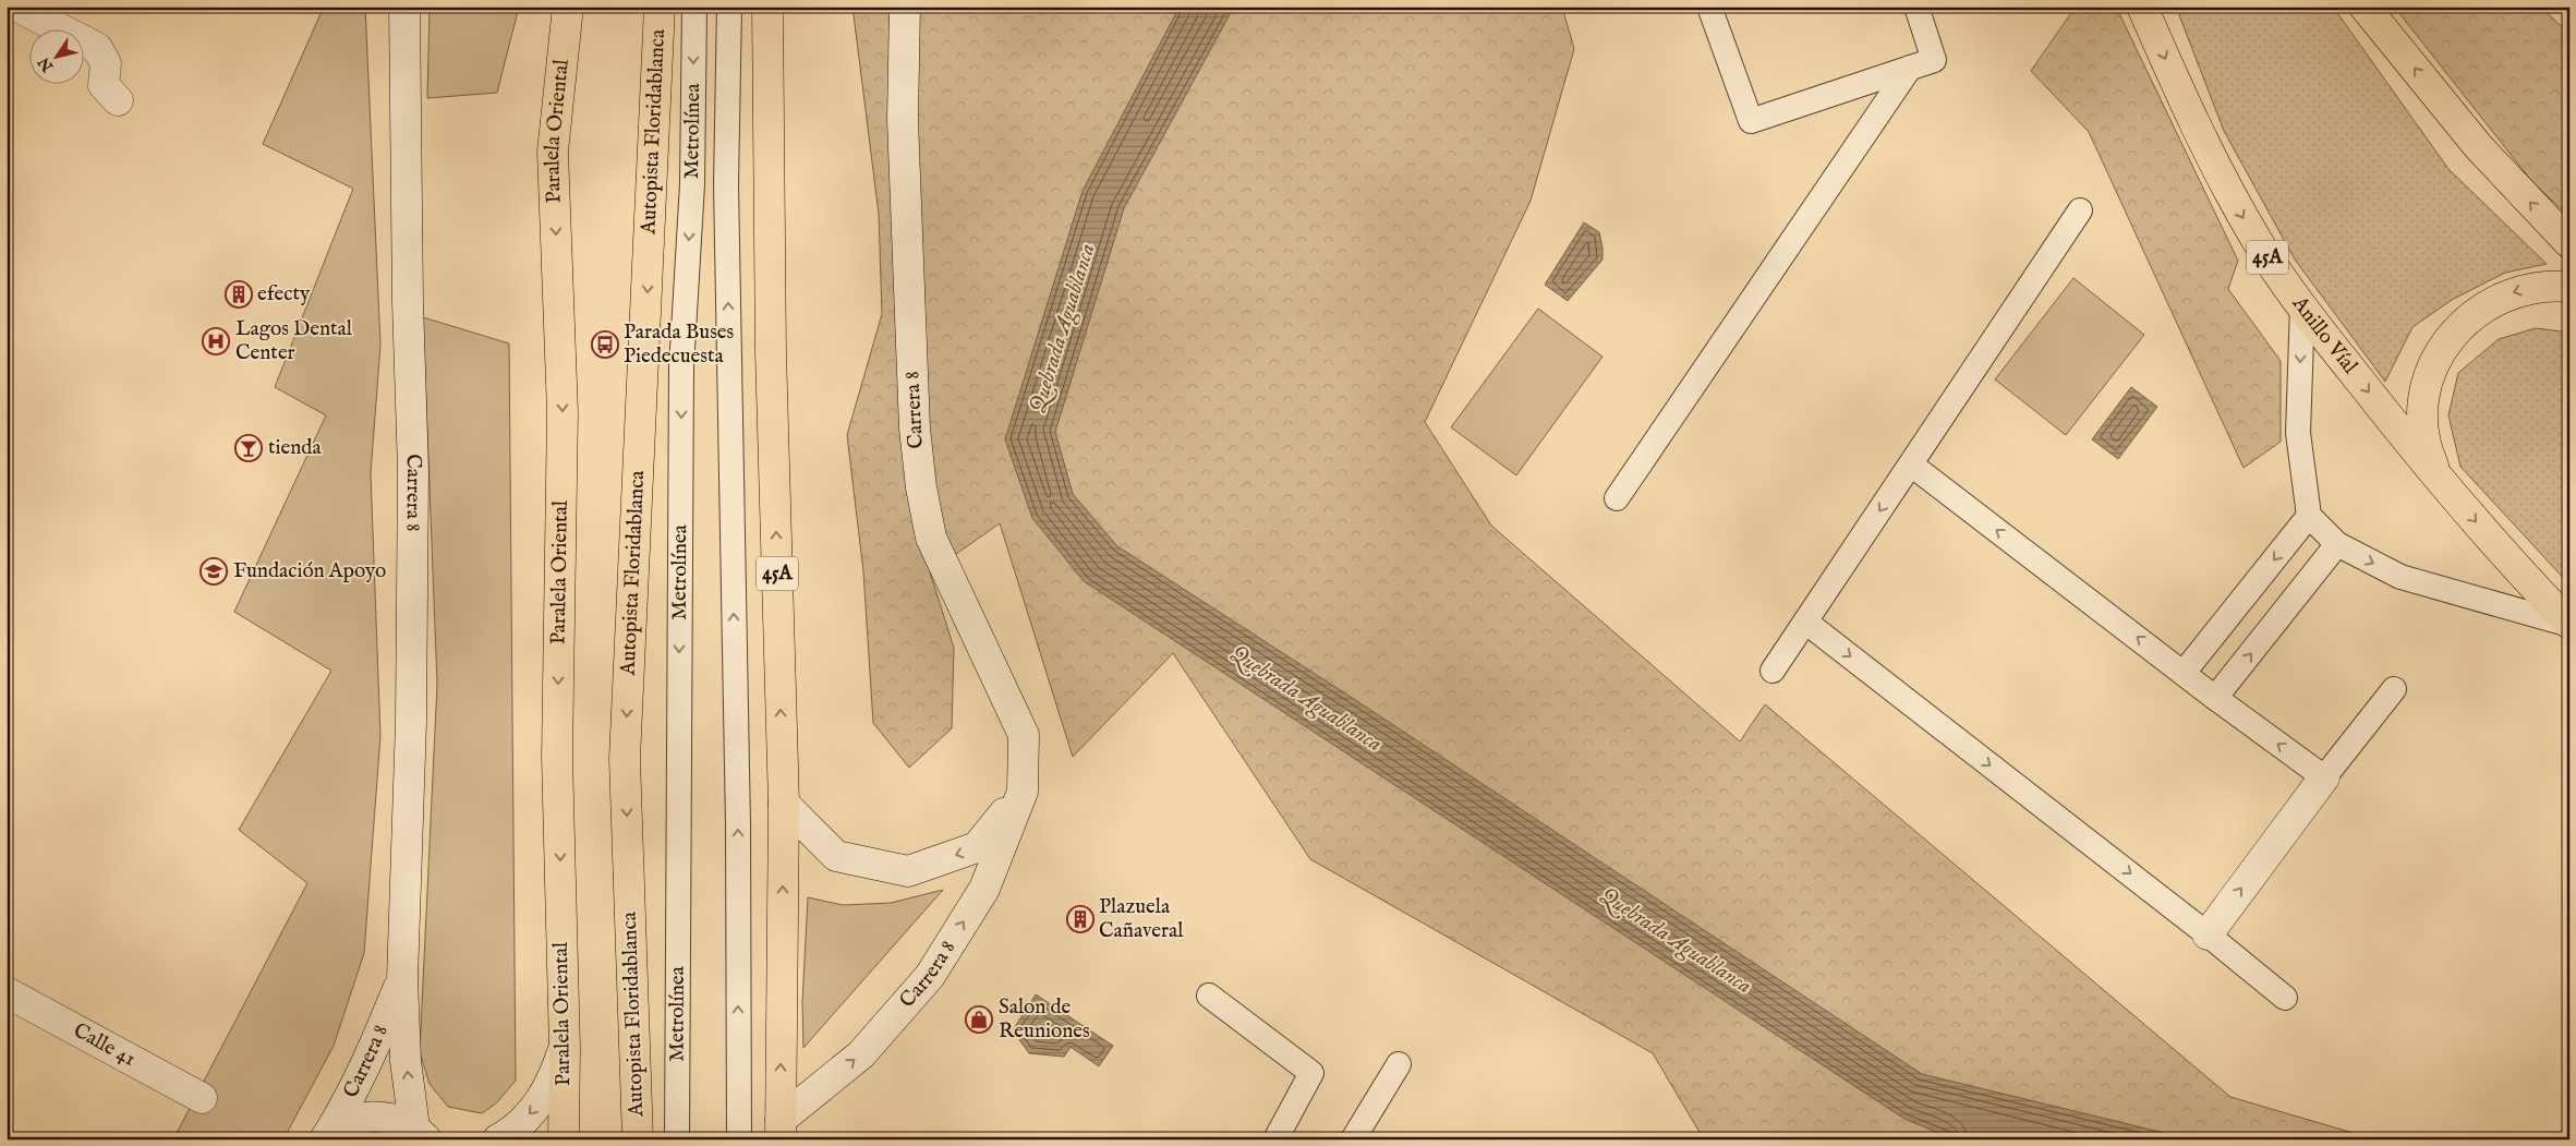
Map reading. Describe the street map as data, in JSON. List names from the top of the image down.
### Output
{
  "streets": {
    "highway": [
      "Paralela Oriental",
      "Autopista Floridablanca",
      "45A",
      "Anillo Víal"
    ],
    "main road": ["Carrera 8", "Calle 41"],
    "lane": ["Metrolínea"]
  },
  "crossings": [
    ["45A", "Carrera 8"]
  ],
  "water": ["Quebrada Aguablanca"],
  "places": {
    "building": ["efecty", "Plazuela Cañaveral"],
    "hospital": ["Lagos Dental Center"],
    "bus stop": ["Parada Buses Piedecuesta"],
    "bar": ["tienda"],
    "school or university": ["Fundación Apoyo"],
    "shop": ["Salon de Reuniones"]
  },
  "north": "bottom left"
}
